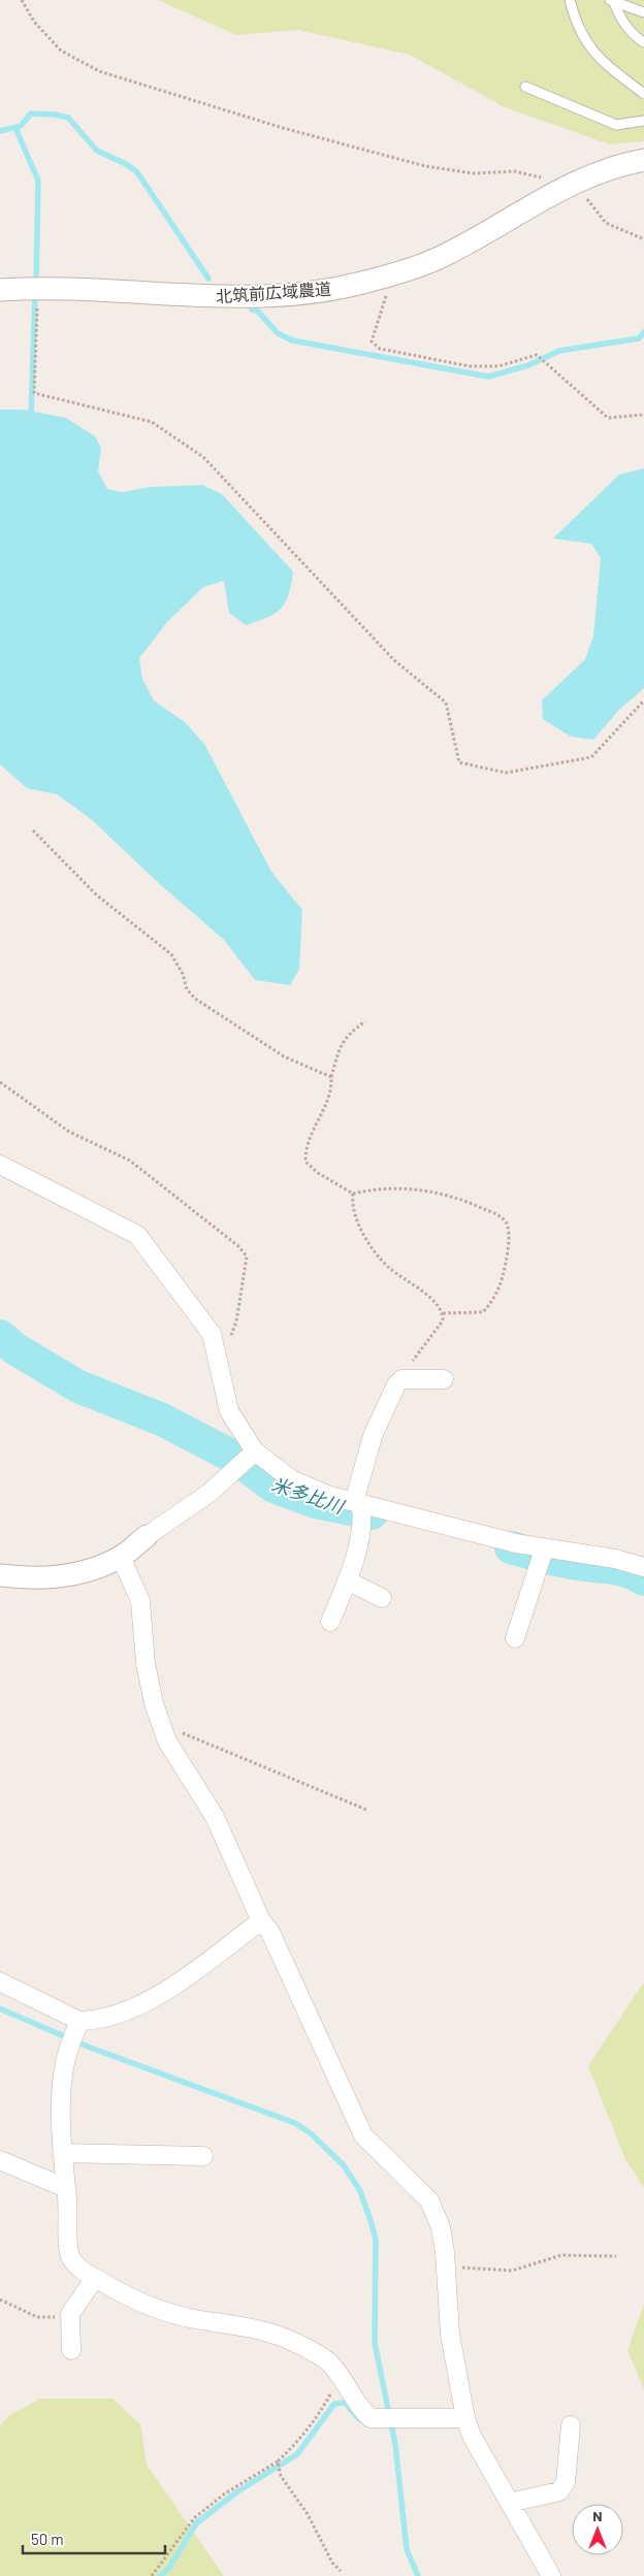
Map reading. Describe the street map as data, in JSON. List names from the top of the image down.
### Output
{
  "streets": {
    "street": ["北筑前広域農道"]
  },
  "water": ["米多比川"],
  "scale_bar": "50 m",
  "north": "top"
}
